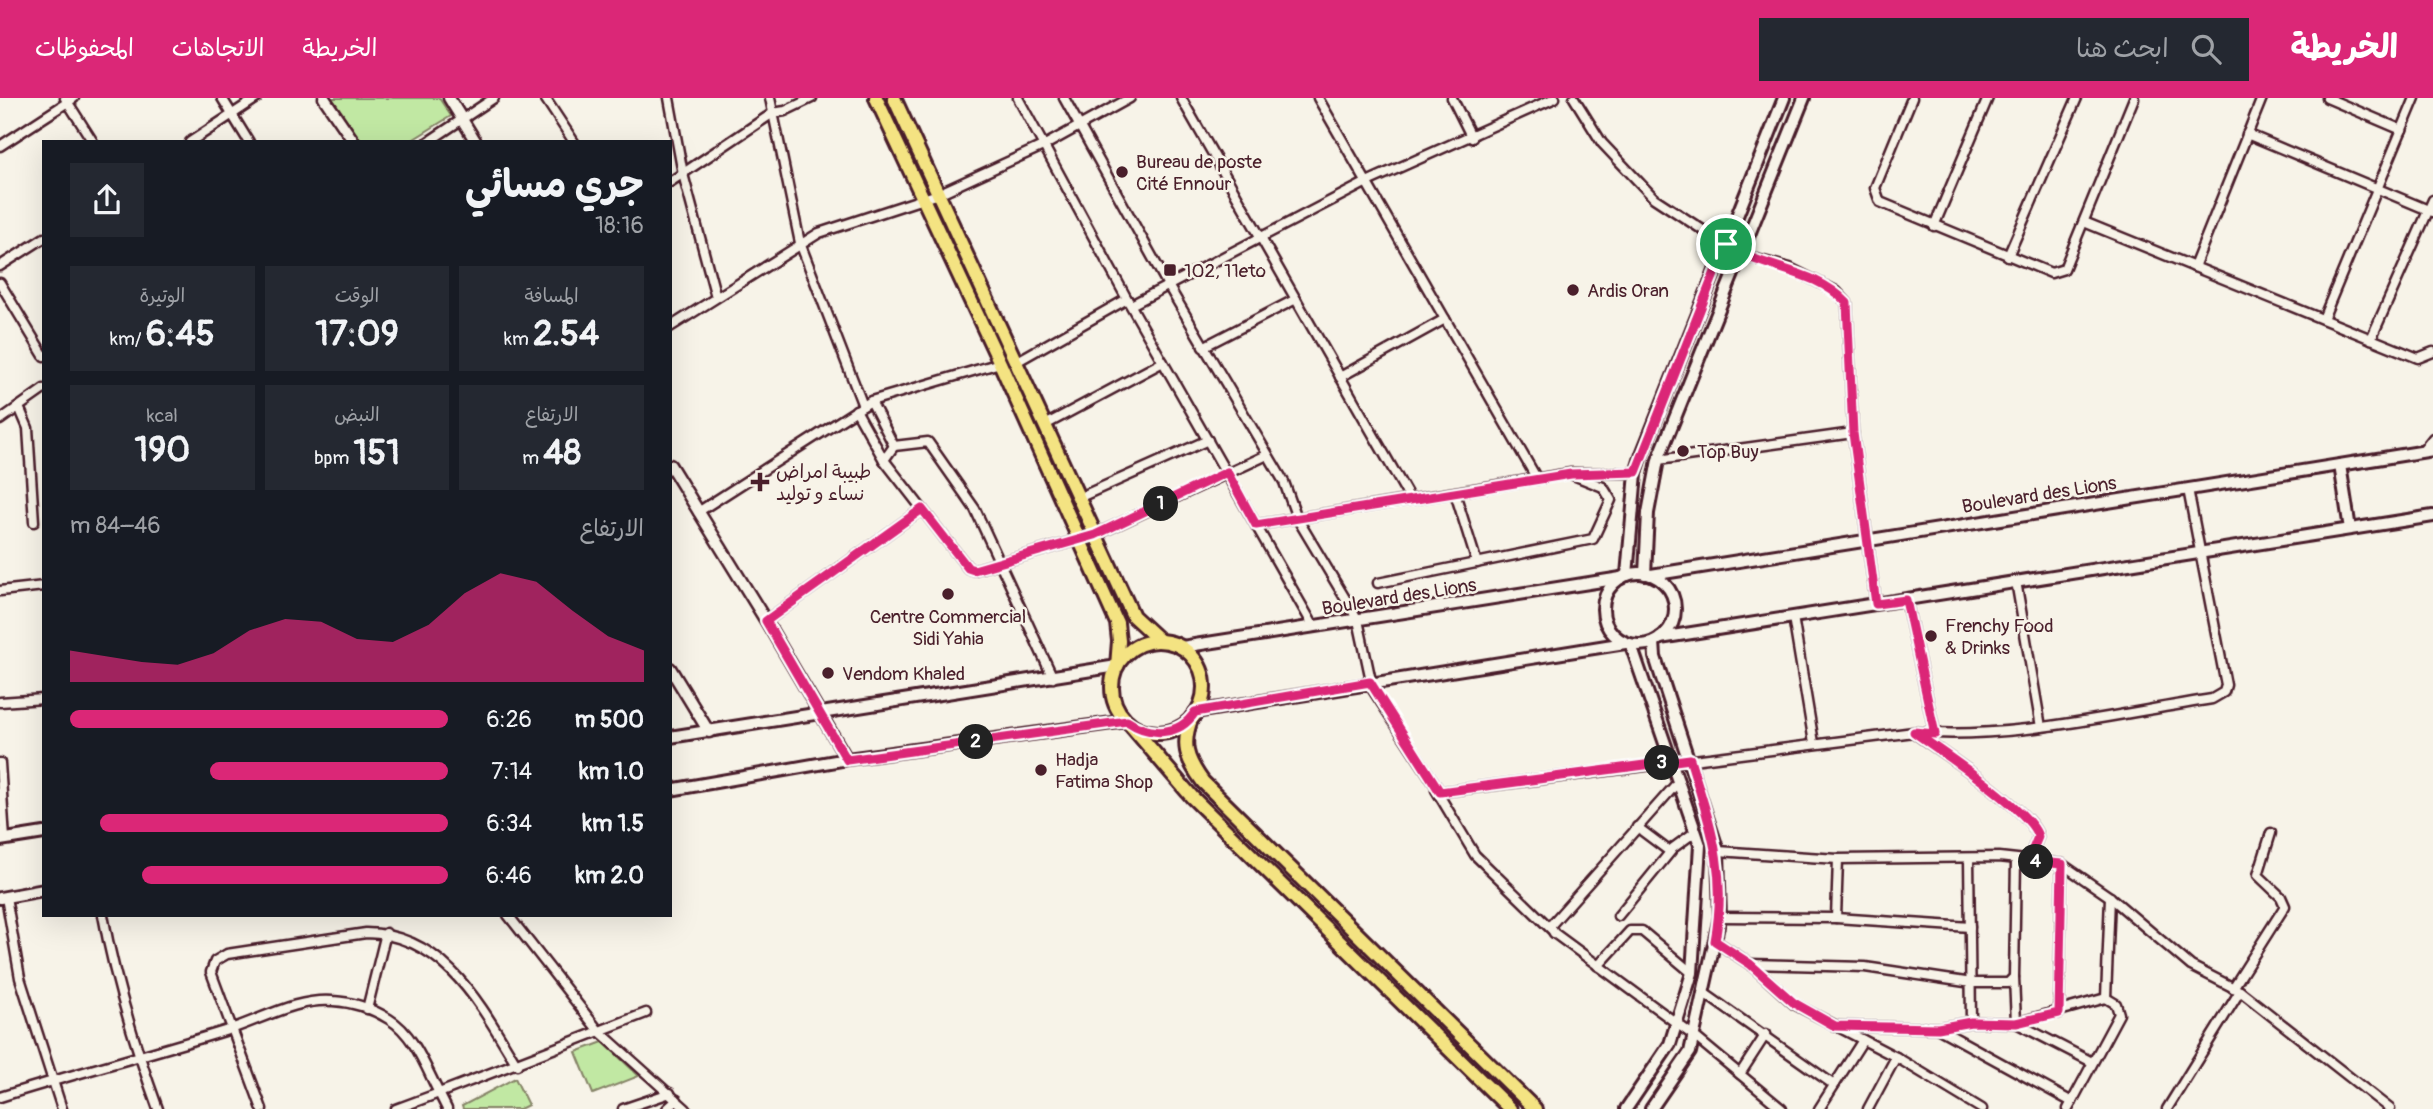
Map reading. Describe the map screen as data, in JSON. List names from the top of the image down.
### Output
{
  "streets": {
    "main road": ["Boulevard des Lions"]
  },
  "places": {
    "other": [
      "Bureau de poste Cité Ennour",
      "Ardis Oran",
      "Top Buy",
      "Centre Commercial Sidi Yahia",
      "Frenchy Food & Drinks",
      "Vendom Khaled",
      "Hadja Fatima Shop"
    ],
    "transit": ["102, 11eto"],
    "health": ["طبيبة امراض نساء و توليد"]
  },
  "page": {
    "header": "الخريطة",
    "search": "ابحث هنا",
    "nav": ["الخريطة", "الاتجاهات", "المحفوظات"],
    "heading": ["جري مسائي", "18:16"],
    "stats": [
      ["المسافة", "2.54 km"],
      ["الوقت", "17:09"],
      ["الوتيرة", "6:45 /km"],
      ["الارتفاع", "48 m"],
      ["النبض", "151 bpm"],
      ["kcal", "190"]
    ],
    "pins": [
      "1",
      "2",
      "3",
      "4"
    ],
    "chart": ["الارتفاع", "46–84 m"],
    "list": [
      {
        "name": "500 m",
        "note": "6:26"
      },
      {
        "name": "1.0 km",
        "note": "7:14"
      },
      {
        "name": "1.5 km",
        "note": "6:34"
      },
      {
        "name": "2.0 km",
        "note": "6:46"
      }
    ]
  }
}
